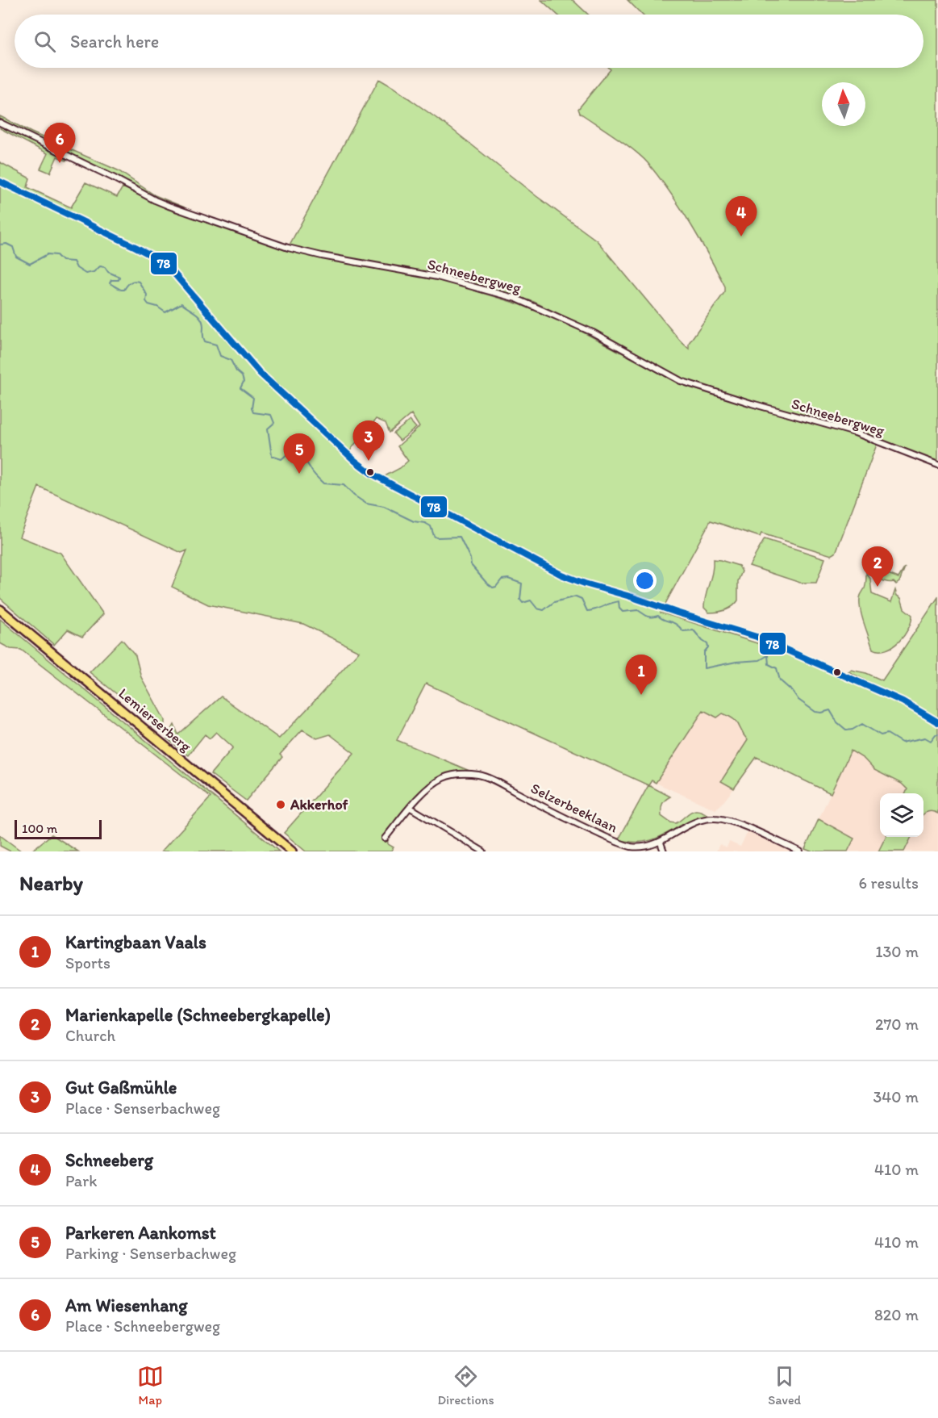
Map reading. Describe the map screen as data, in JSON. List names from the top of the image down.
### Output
{
  "streets": {
    "main road": ["Lemierserberg"],
    "street": ["Schneebergweg", "Selzerbeeklaan"]
  },
  "places": ["Akkerhof"],
  "lines": ["transit line 78"],
  "scale_bar": "100 m",
  "north": "top",
  "page": {
    "search": "Search here",
    "pins": [
      "6",
      "4",
      "3",
      "5",
      "2",
      "1"
    ],
    "scale": "100 m",
    "heading": ["Nearby", "6 results"],
    "list": [
      {
        "mark": "1",
        "name": "Kartingbaan Vaals",
        "note": "Sports",
        "value": "130 m"
      },
      {
        "mark": "2",
        "name": "Marienkapelle (Schneebergkapelle)",
        "note": "Church",
        "value": "270 m"
      },
      {
        "mark": "3",
        "name": "Gut Gaßmühle",
        "note": "Place · Senserbachweg",
        "value": "340 m"
      },
      {
        "mark": "4",
        "name": "Schneeberg",
        "note": "Park",
        "value": "410 m"
      },
      {
        "mark": "5",
        "name": "Parkeren Aankomst",
        "note": "Parking · Senserbachweg",
        "value": "410 m"
      },
      {
        "mark": "6",
        "name": "Am Wiesenhang",
        "note": "Place · Schneebergweg",
        "value": "820 m"
      }
    ],
    "nav": ["Map", "Directions", "Saved"]
  }
}
